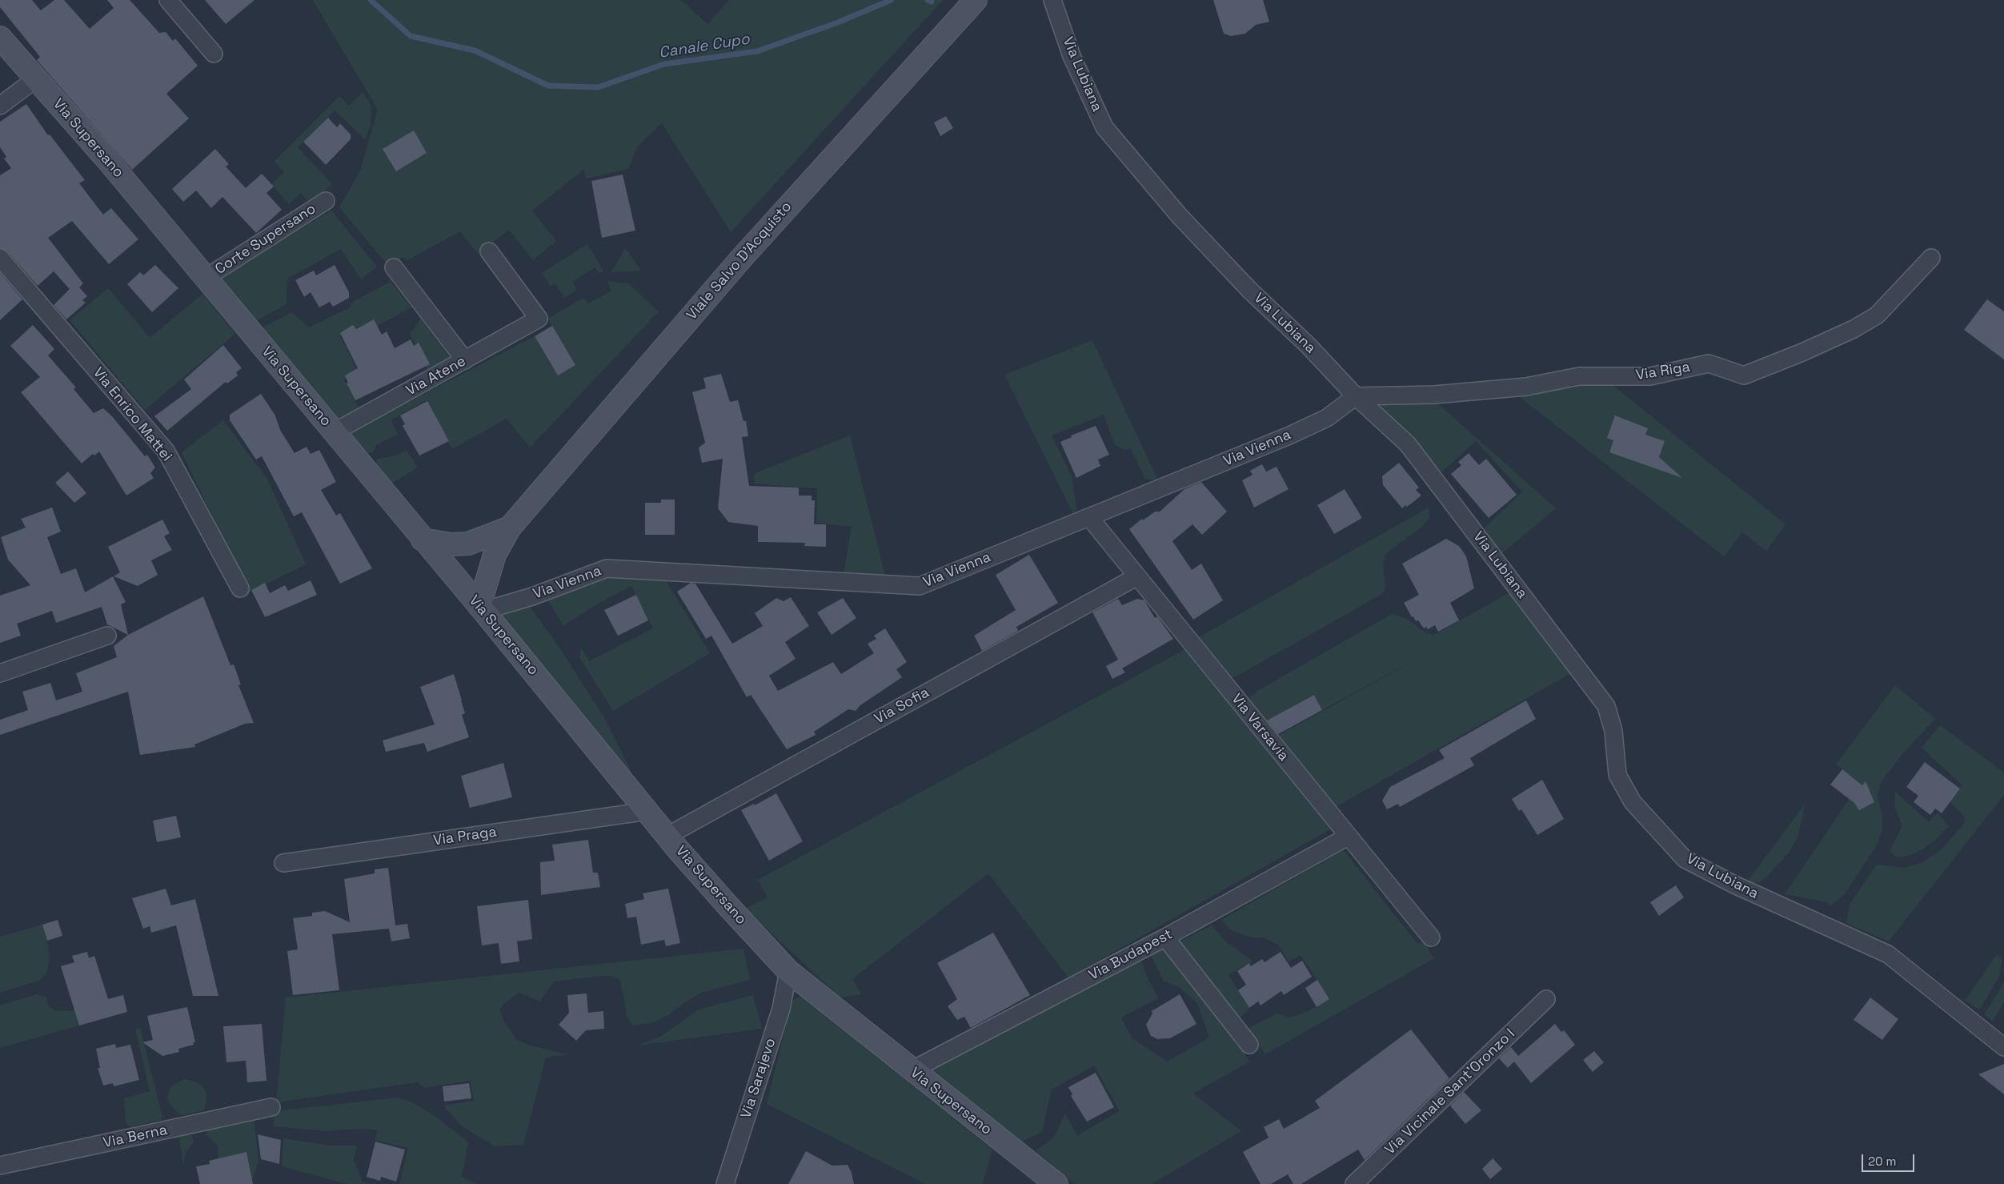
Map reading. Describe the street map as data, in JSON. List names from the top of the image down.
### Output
{
  "streets": {
    "street": [
      "Via Lubiana",
      "Via Supersano",
      "Corte Supersano",
      "Viale Salvo D'Acquisto",
      "Via Riga",
      "Via Atene",
      "Via Enrico Mattei",
      "Via Vienna",
      "Via Sofia",
      "Via Varsavia",
      "Via Praga",
      "Via Budapest",
      "Via Sarajevo",
      "Via Vicinale Sant'Oronzo I",
      "Via Berna"
    ]
  },
  "crossings": [
    ["Via Lubiana", "Via Riga"],
    ["Via Lubiana", "Via Vienna"],
    ["Via Supersano", "Corte Supersano"],
    ["Via Supersano", "Viale Salvo D'Acquisto"],
    ["Via Supersano", "Via Atene"],
    ["Via Supersano", "Via Vienna"],
    ["Via Supersano", "Via Sofia"],
    ["Via Supersano", "Via Praga"],
    ["Via Supersano", "Via Budapest"],
    ["Via Supersano", "Via Sarajevo"],
    ["Viale Salvo D'Acquisto", "Via Vienna"],
    ["Via Riga", "Via Vienna"],
    ["Via Vienna", "Via Varsavia"],
    ["Via Sofia", "Via Varsavia"],
    ["Via Varsavia", "Via Budapest"]
  ],
  "water": ["Canale Cupo"],
  "scale_bar": "20 m"
}
